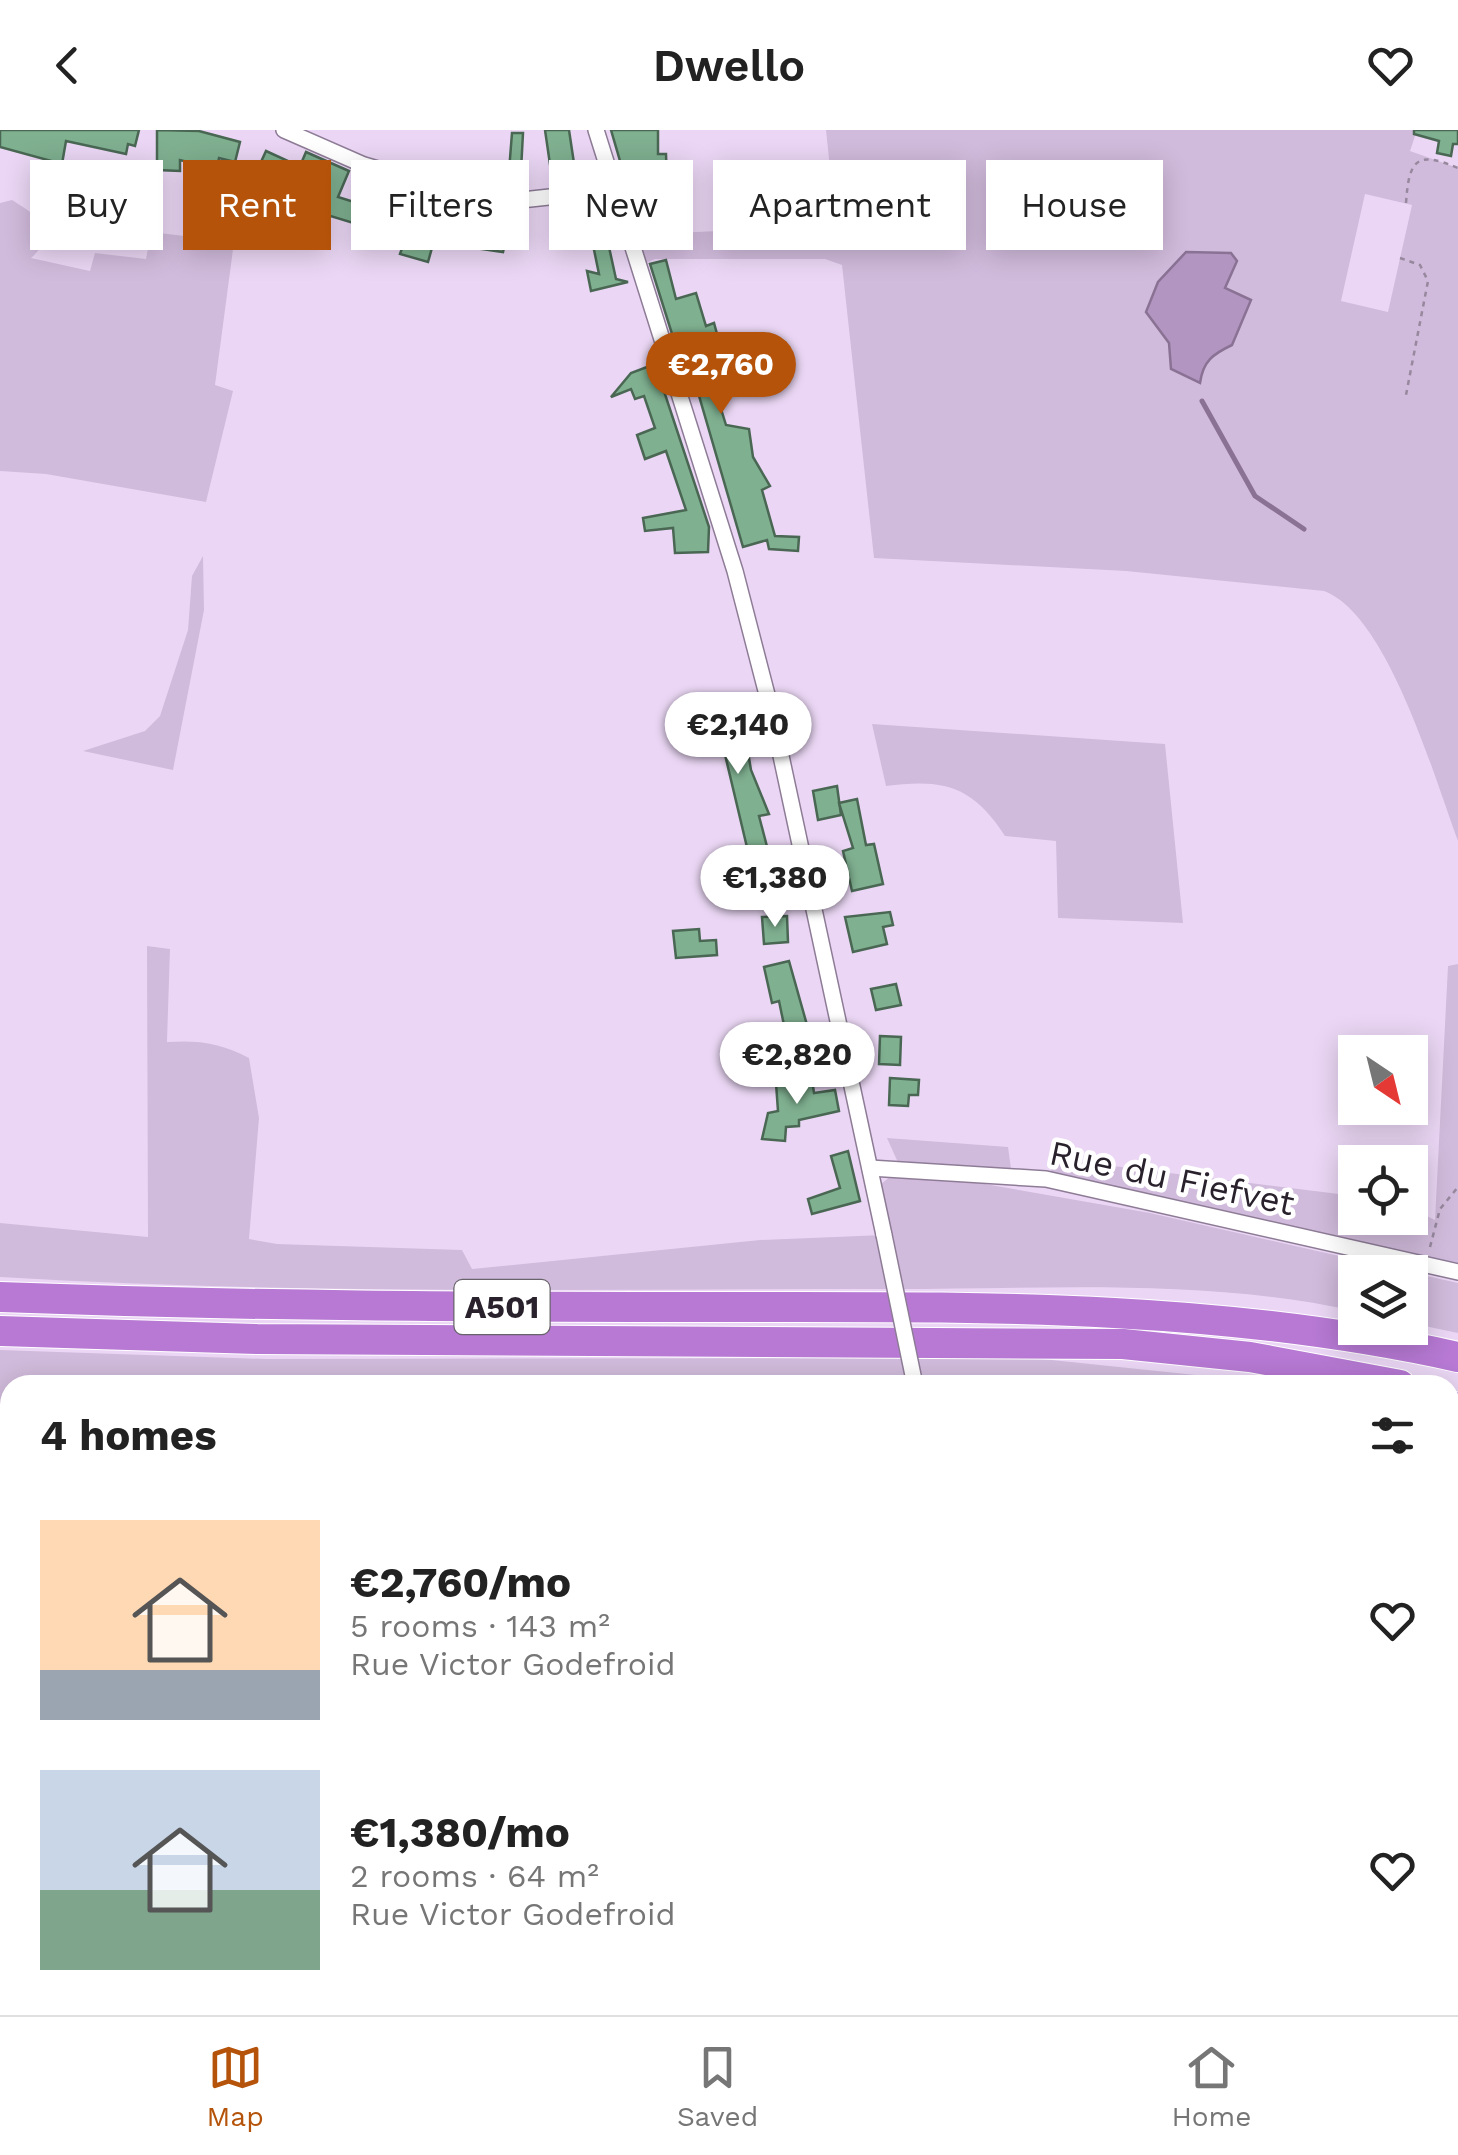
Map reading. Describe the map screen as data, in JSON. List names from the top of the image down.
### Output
{
  "streets": {
    "highway": ["A501"],
    "street": ["Rue du Fiefvet"]
  },
  "north": "bottom right",
  "page": {
    "header": "Dwello",
    "chip": [
      "Buy",
      "Rent",
      "Filters",
      "New",
      "Apartment",
      "House"
    ],
    "price": [
      "€2,760",
      "€2,140",
      "€1,380",
      "€2,820"
    ],
    "heading": "4 homes",
    "list": [
      {
        "name": "€2,760/mo",
        "note": "5 rooms · 143 m² · Rue Victor Godefroid"
      },
      {
        "name": "€1,380/mo",
        "note": "2 rooms · 64 m² · Rue Victor Godefroid"
      }
    ],
    "tabs": ["Map", "Saved", "Home"]
  }
}
